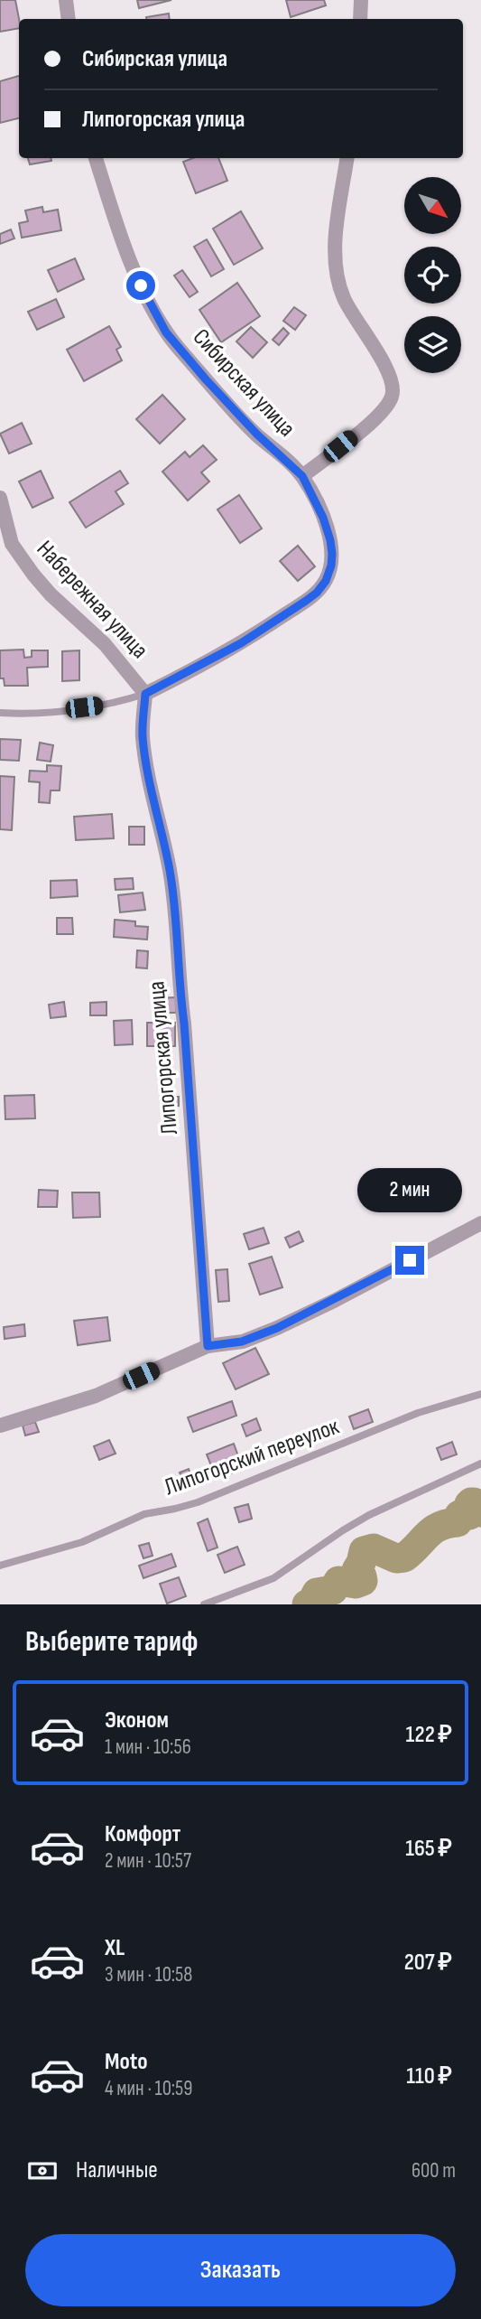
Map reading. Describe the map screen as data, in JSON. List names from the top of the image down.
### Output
{
  "streets": {
    "street": ["Сибирская улица", "Набережная улица", "Липогорская улица"],
    "lane": ["Липогорский переулок"]
  },
  "crossings": [
    ["Сибирская улица", "Набережная улица"],
    ["Сибирская улица", "Липогорская улица"],
    ["Набережная улица", "Липогорская улица"]
  ],
  "north": "bottom right",
  "page": {
    "banner": ["Сибирская улица", "Липогорская улица"],
    "bubble": "2 мин",
    "heading": "Выберите тариф",
    "list": [
      {
        "name": "Эконом",
        "note": "1 мин · 10:56",
        "value": "122 ₽"
      },
      {
        "name": "Комфорт",
        "note": "2 мин · 10:57",
        "value": "165 ₽"
      },
      {
        "name": "XL",
        "note": "3 мин · 10:58",
        "value": "207 ₽"
      },
      {
        "name": "Moto",
        "note": "4 мин · 10:59",
        "value": "110 ₽"
      }
    ],
    "pay": ["Наличные", "600 m"],
    "buttons": "Заказать"
  }
}
